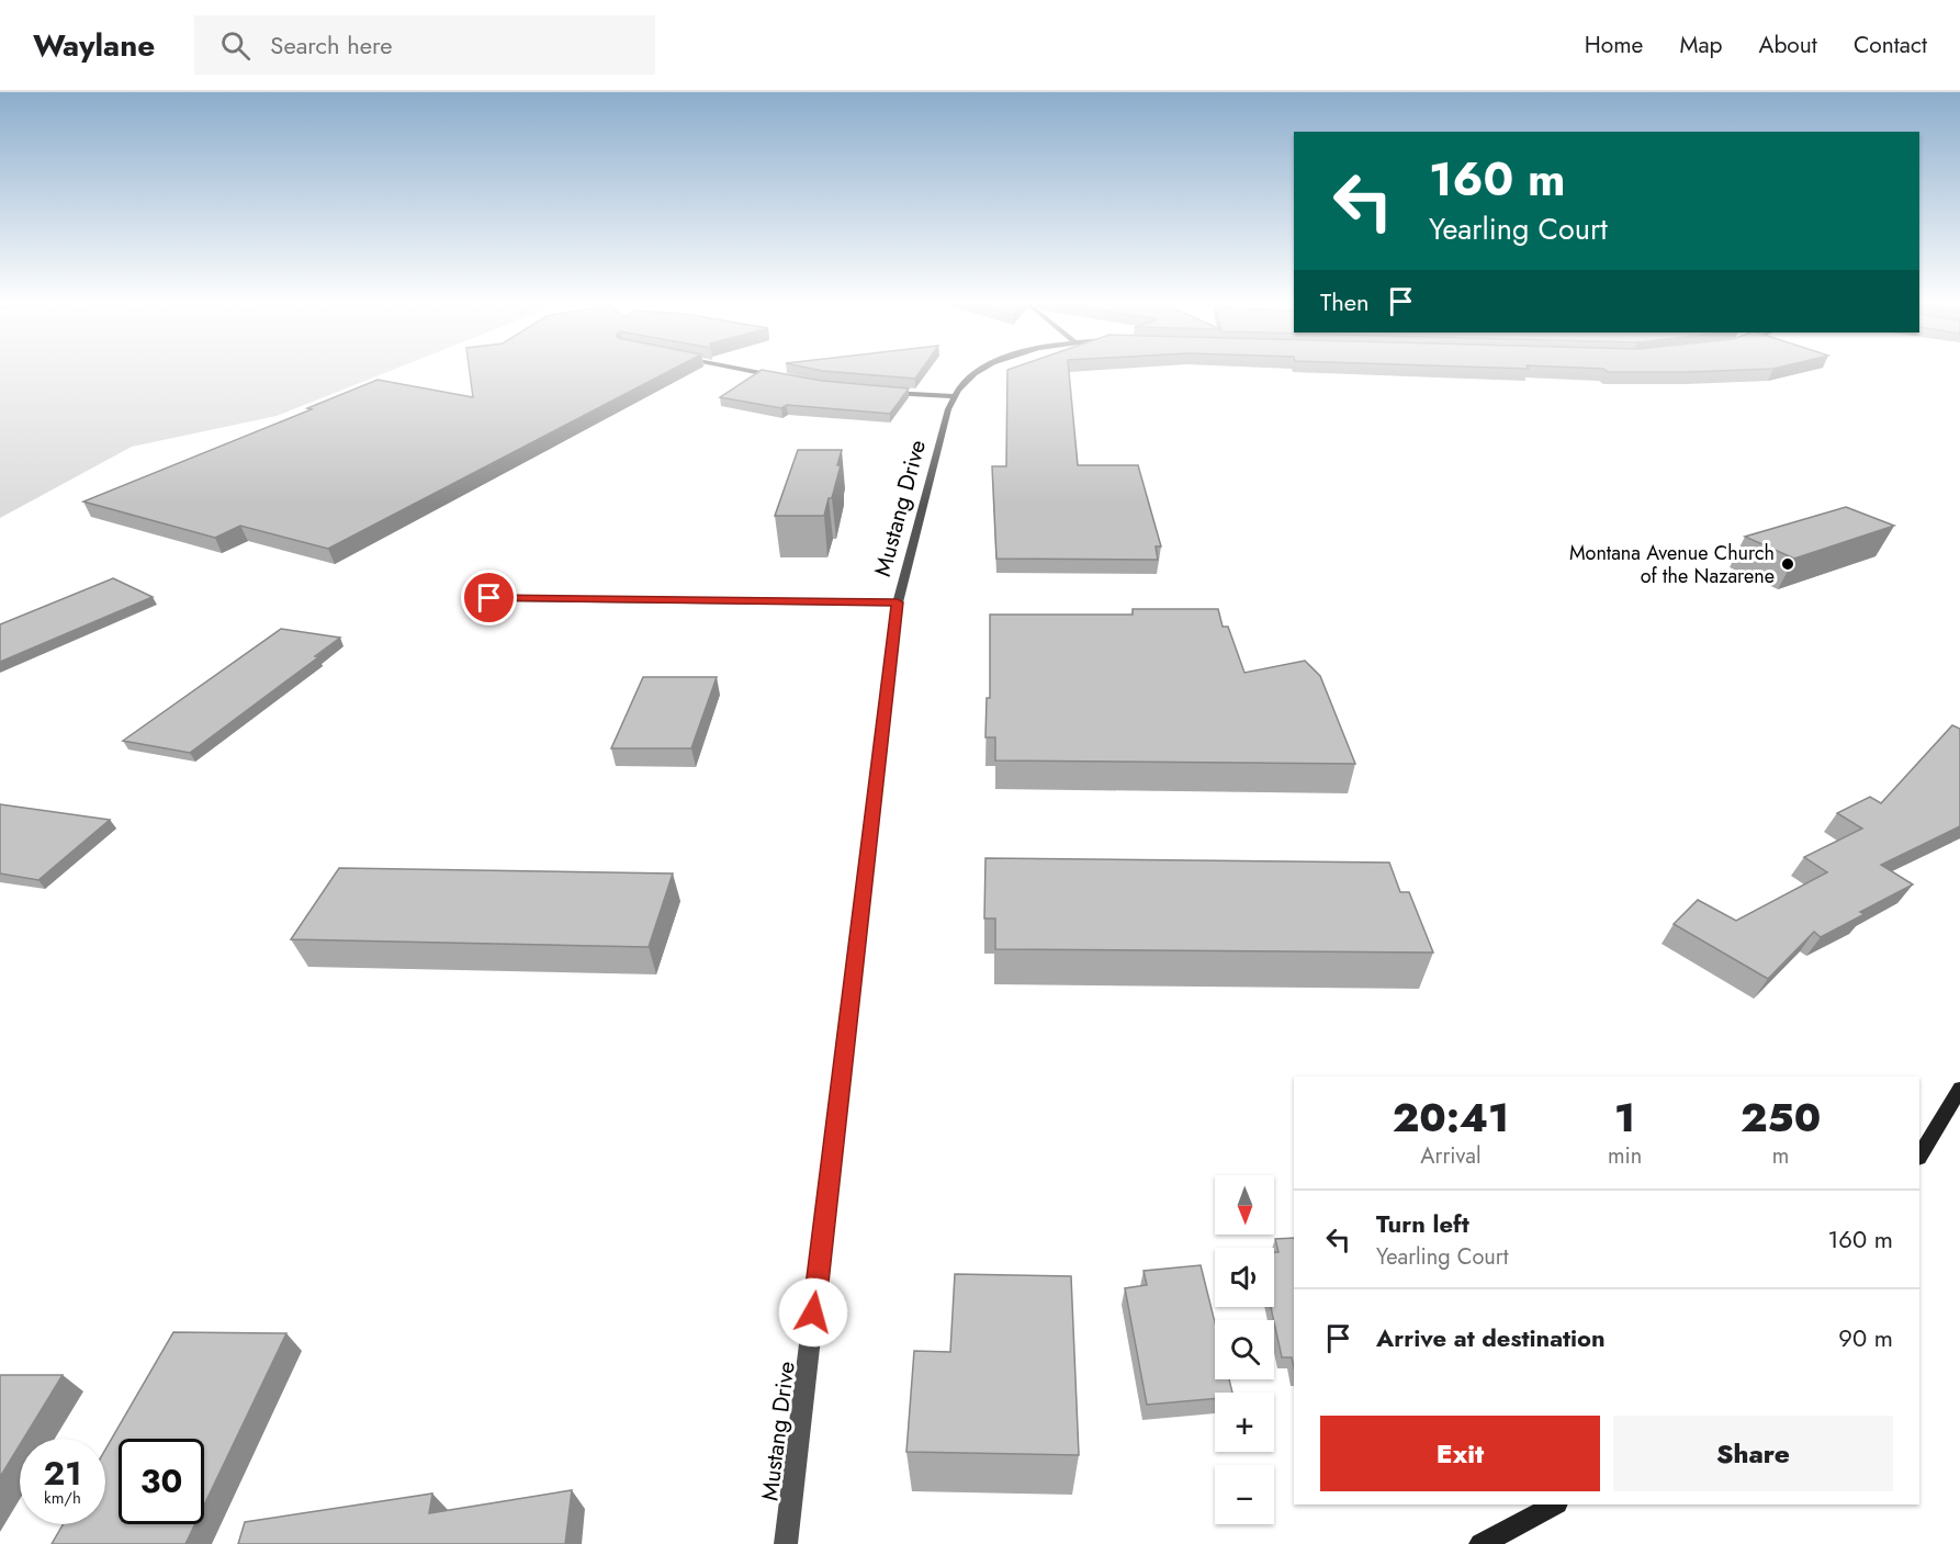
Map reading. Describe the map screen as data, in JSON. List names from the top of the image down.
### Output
{
  "streets": {
    "street": ["Mustang Drive"]
  },
  "places": ["Montana Avenue Church of the Nazarene"],
  "north": "bottom",
  "page": {
    "header": "Waylane",
    "search": "Search here",
    "nav": [
      "Home",
      "Map",
      "About",
      "Contact"
    ],
    "turn": ["160 m", "Yearling Court"],
    "then": "Then",
    "eta": [
      "20:41",
      "Arrival",
      "1",
      "min",
      "250",
      "m"
    ],
    "map_buttons": ["+", "−"],
    "list": [
      {
        "name": "Turn left",
        "note": "Yearling Court",
        "value": "160 m"
      },
      {
        "name": "Arrive at destination",
        "value": "90 m"
      }
    ],
    "buttons": ["Exit", "Share"],
    "speed": "21 km/h",
    "limit": "30"
  }
}
